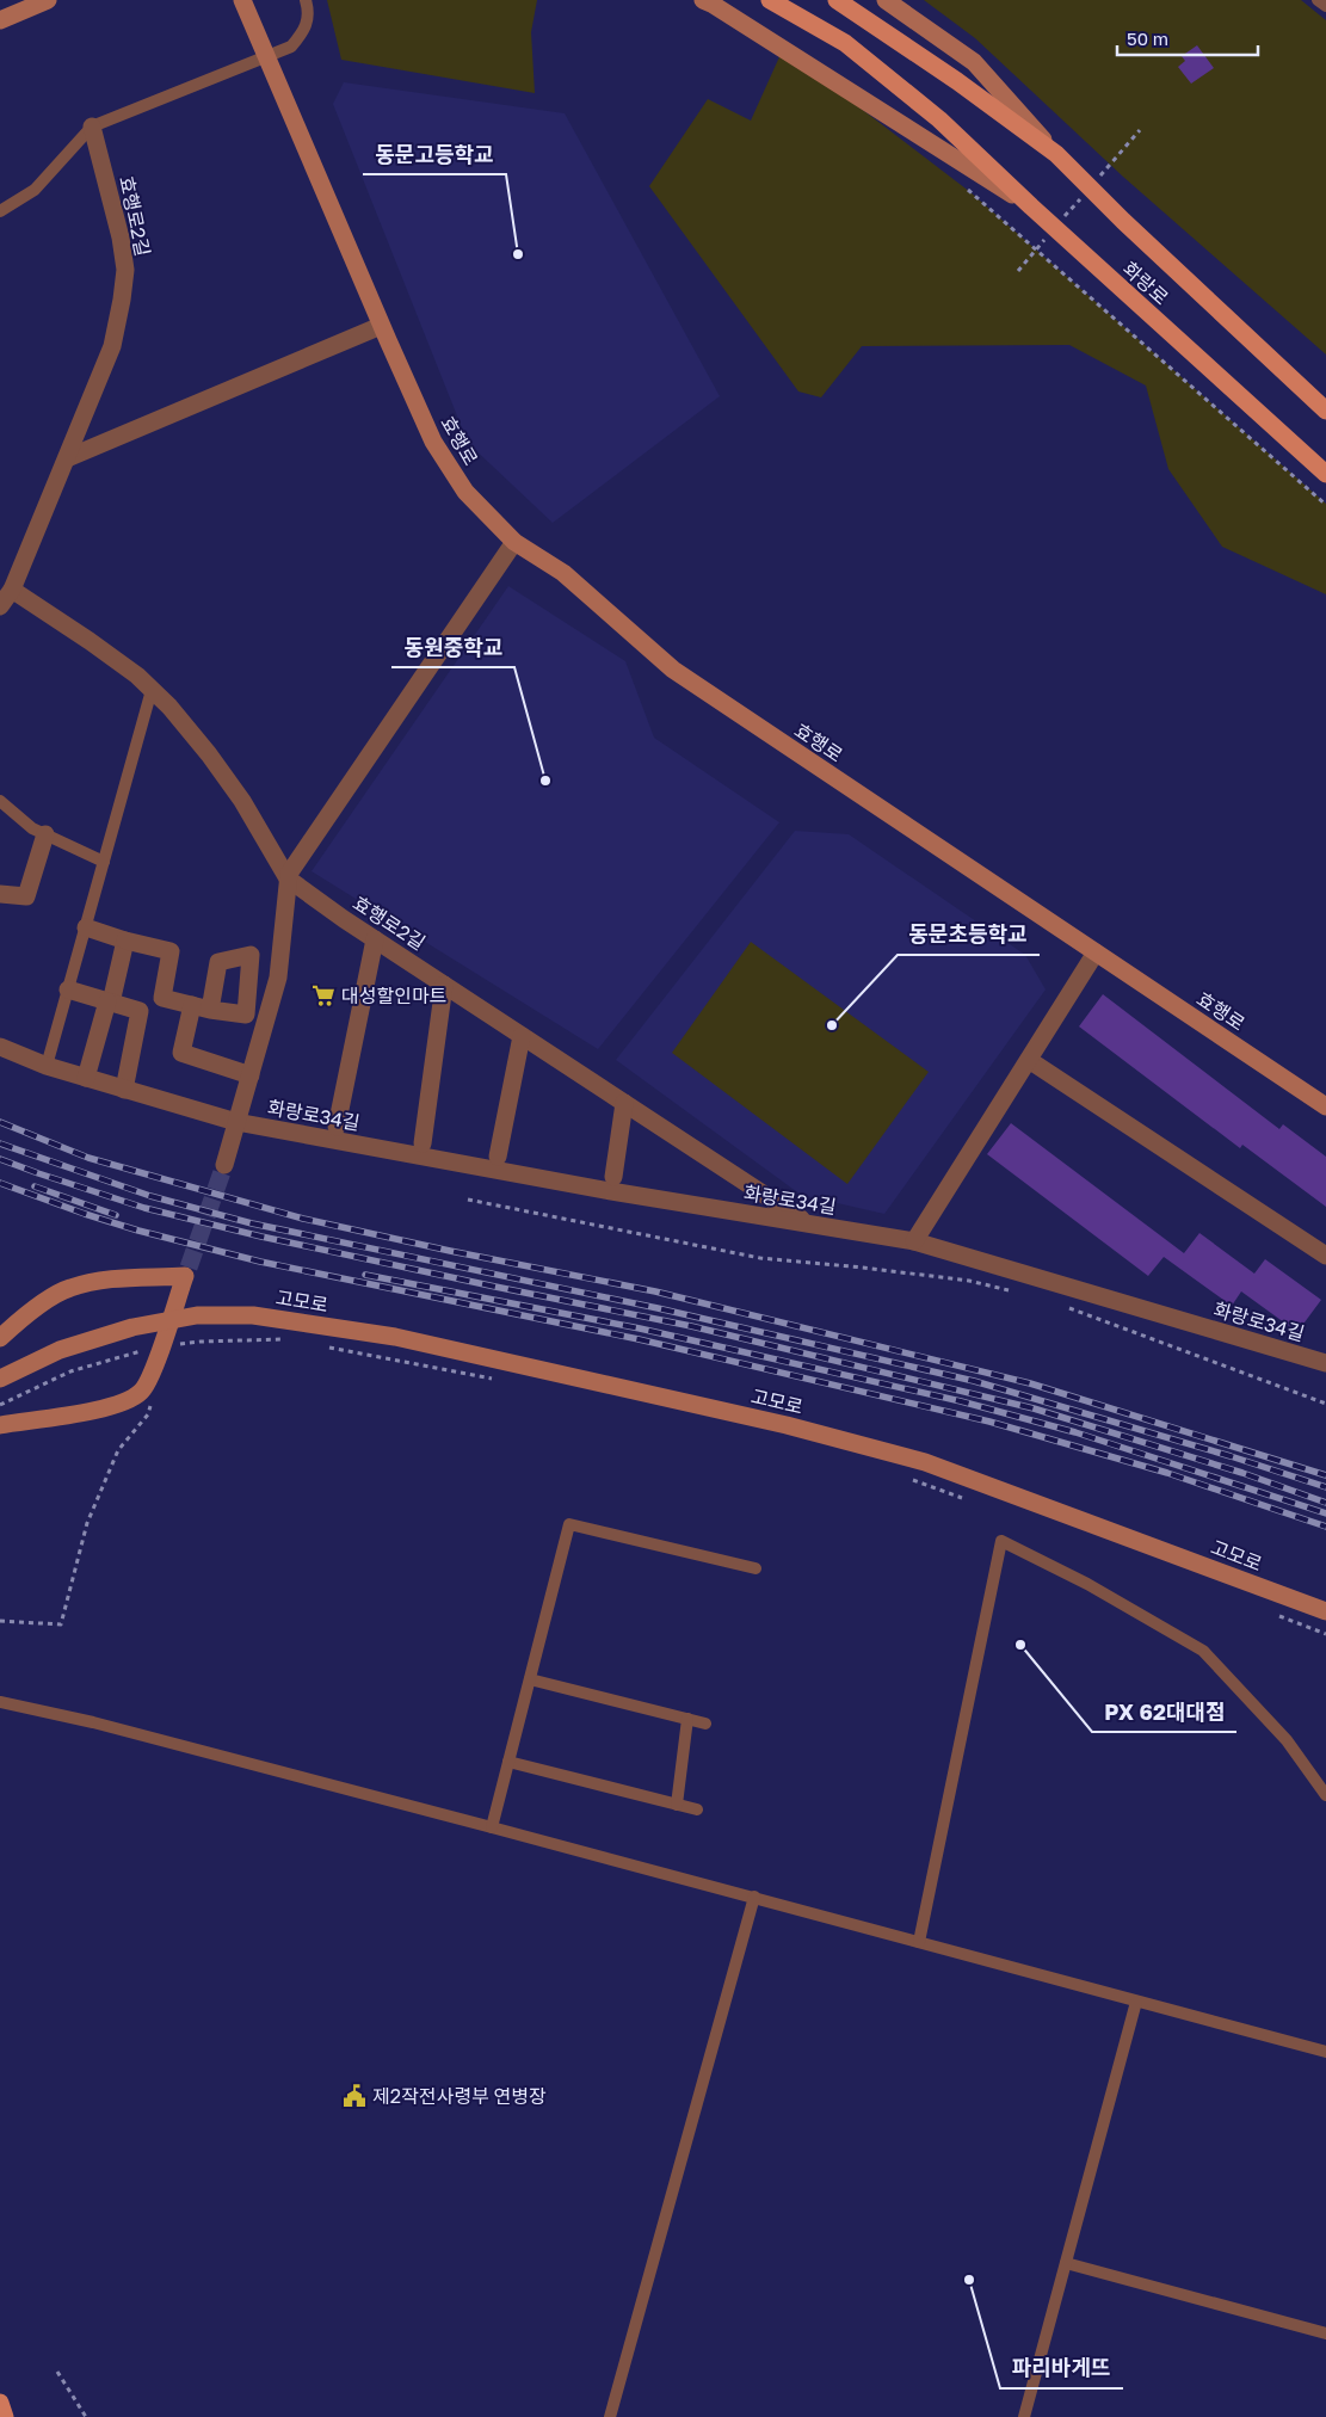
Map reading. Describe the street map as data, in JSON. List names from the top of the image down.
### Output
{
  "streets": {
    "main road": ["화랑로", "효행로", "고모로"],
    "street": ["효행로2길", "화랑로34길"]
  },
  "crossings": [
    ["효행로2길", "화랑로34길"]
  ],
  "places": {
    "other": [
      "동문고등학교",
      "동원중학교",
      "동문초등학교",
      "PX 62대대점",
      "파리바게뜨"
    ],
    "supermarket": ["대성할인마트"],
    "public building": ["제2작전사령부 연병장"]
  },
  "scale_bar": "50 m"
}
